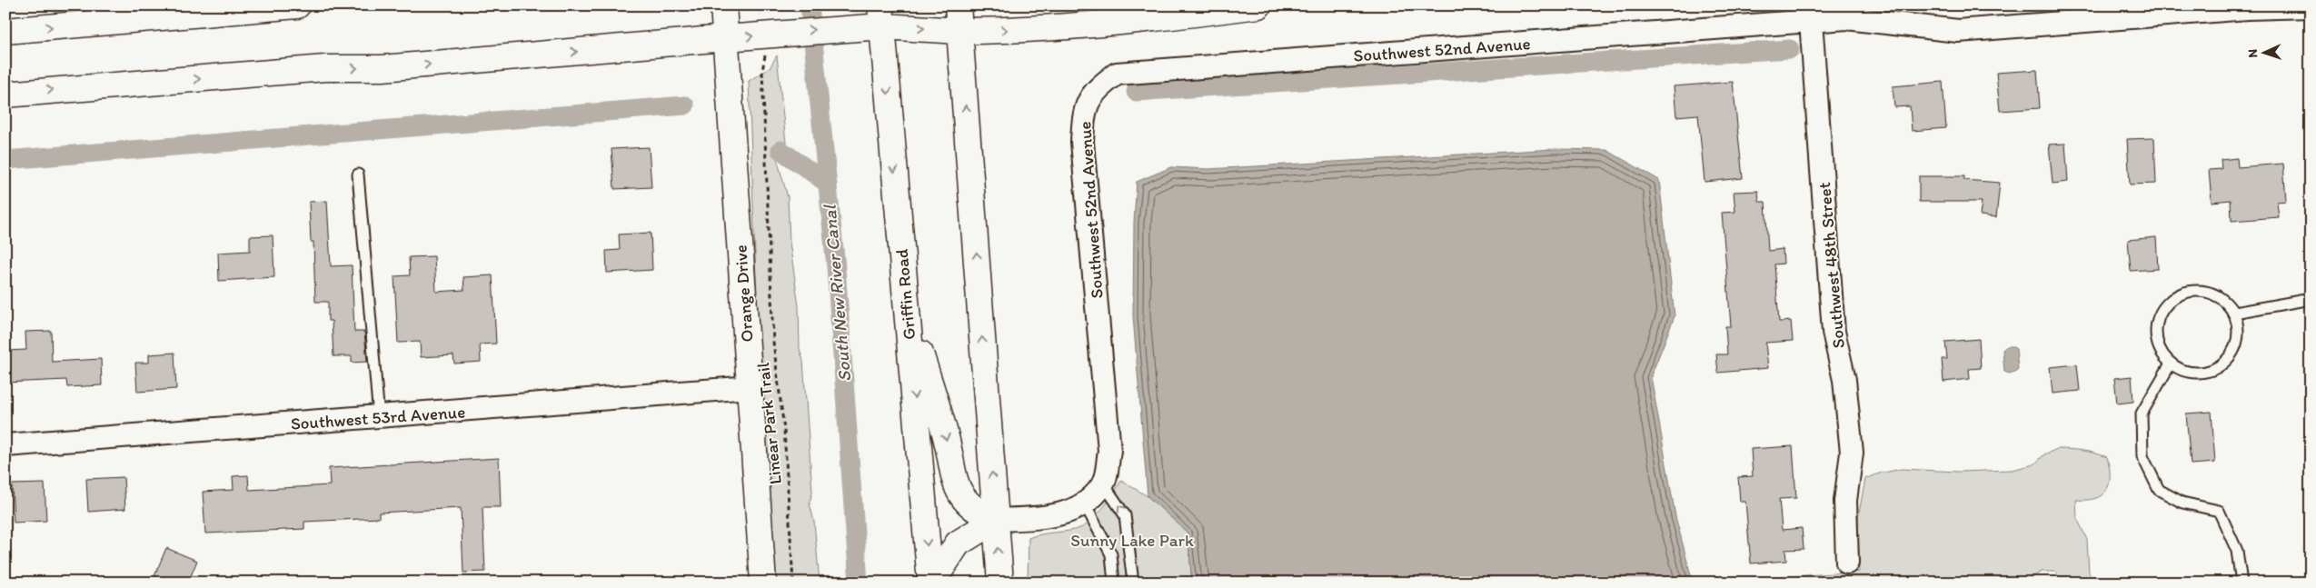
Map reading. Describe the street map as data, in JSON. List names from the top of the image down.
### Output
{
  "streets": {
    "main road": ["Orange Drive", "Griffin Road"],
    "street": ["Southwest 52nd Avenue", "Southwest 48th Street", "Southwest 53rd Avenue"],
    "path": ["Linear Park Trail"]
  },
  "crossings": [
    ["Southwest 52nd Avenue", "Southwest 48th Street"],
    ["Orange Drive", "Southwest 53rd Avenue"]
  ],
  "water": ["South New River Canal"],
  "parks": ["Sunny Lake Park"],
  "north": "left"
}
